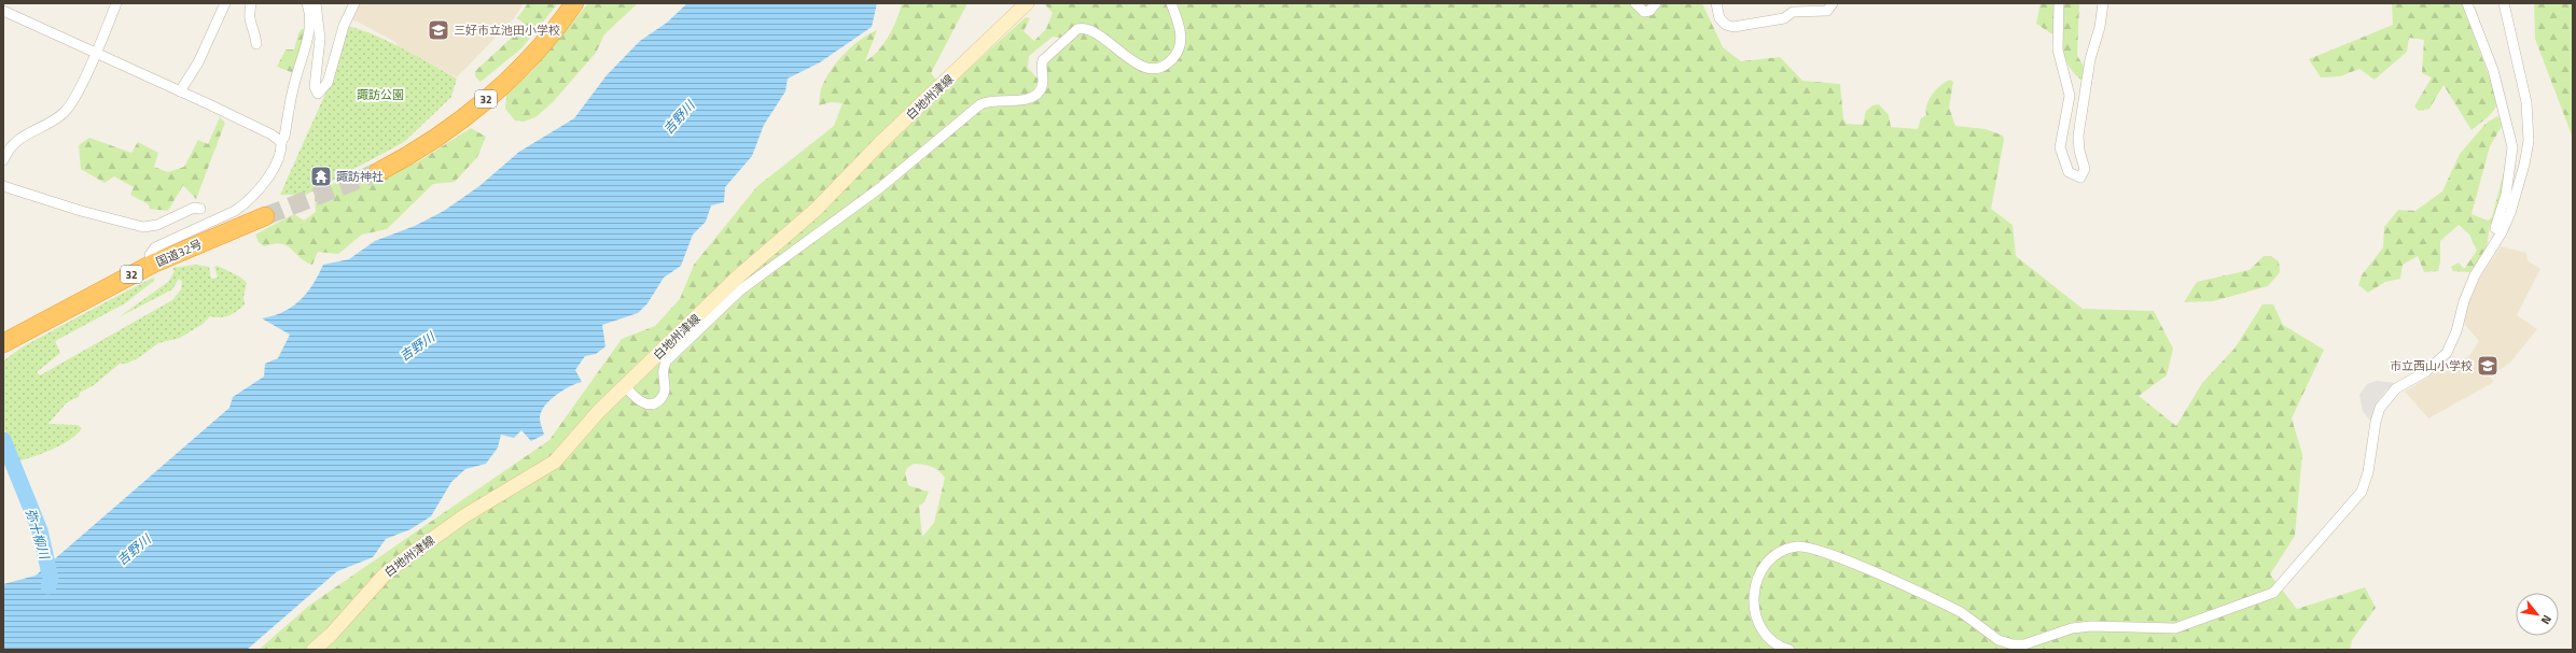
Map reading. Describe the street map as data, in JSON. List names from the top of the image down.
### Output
{
  "streets": {
    "highway": ["32", "国道32号"],
    "main road": ["白地州津線"]
  },
  "water": ["吉野川", "弥十柳川"],
  "parks": ["諏訪公園"],
  "places": {
    "school or university": ["三好市立池田小学校", "市立西山小学校"],
    "temple": ["諏訪神社"]
  },
  "north": "bottom right"
}
